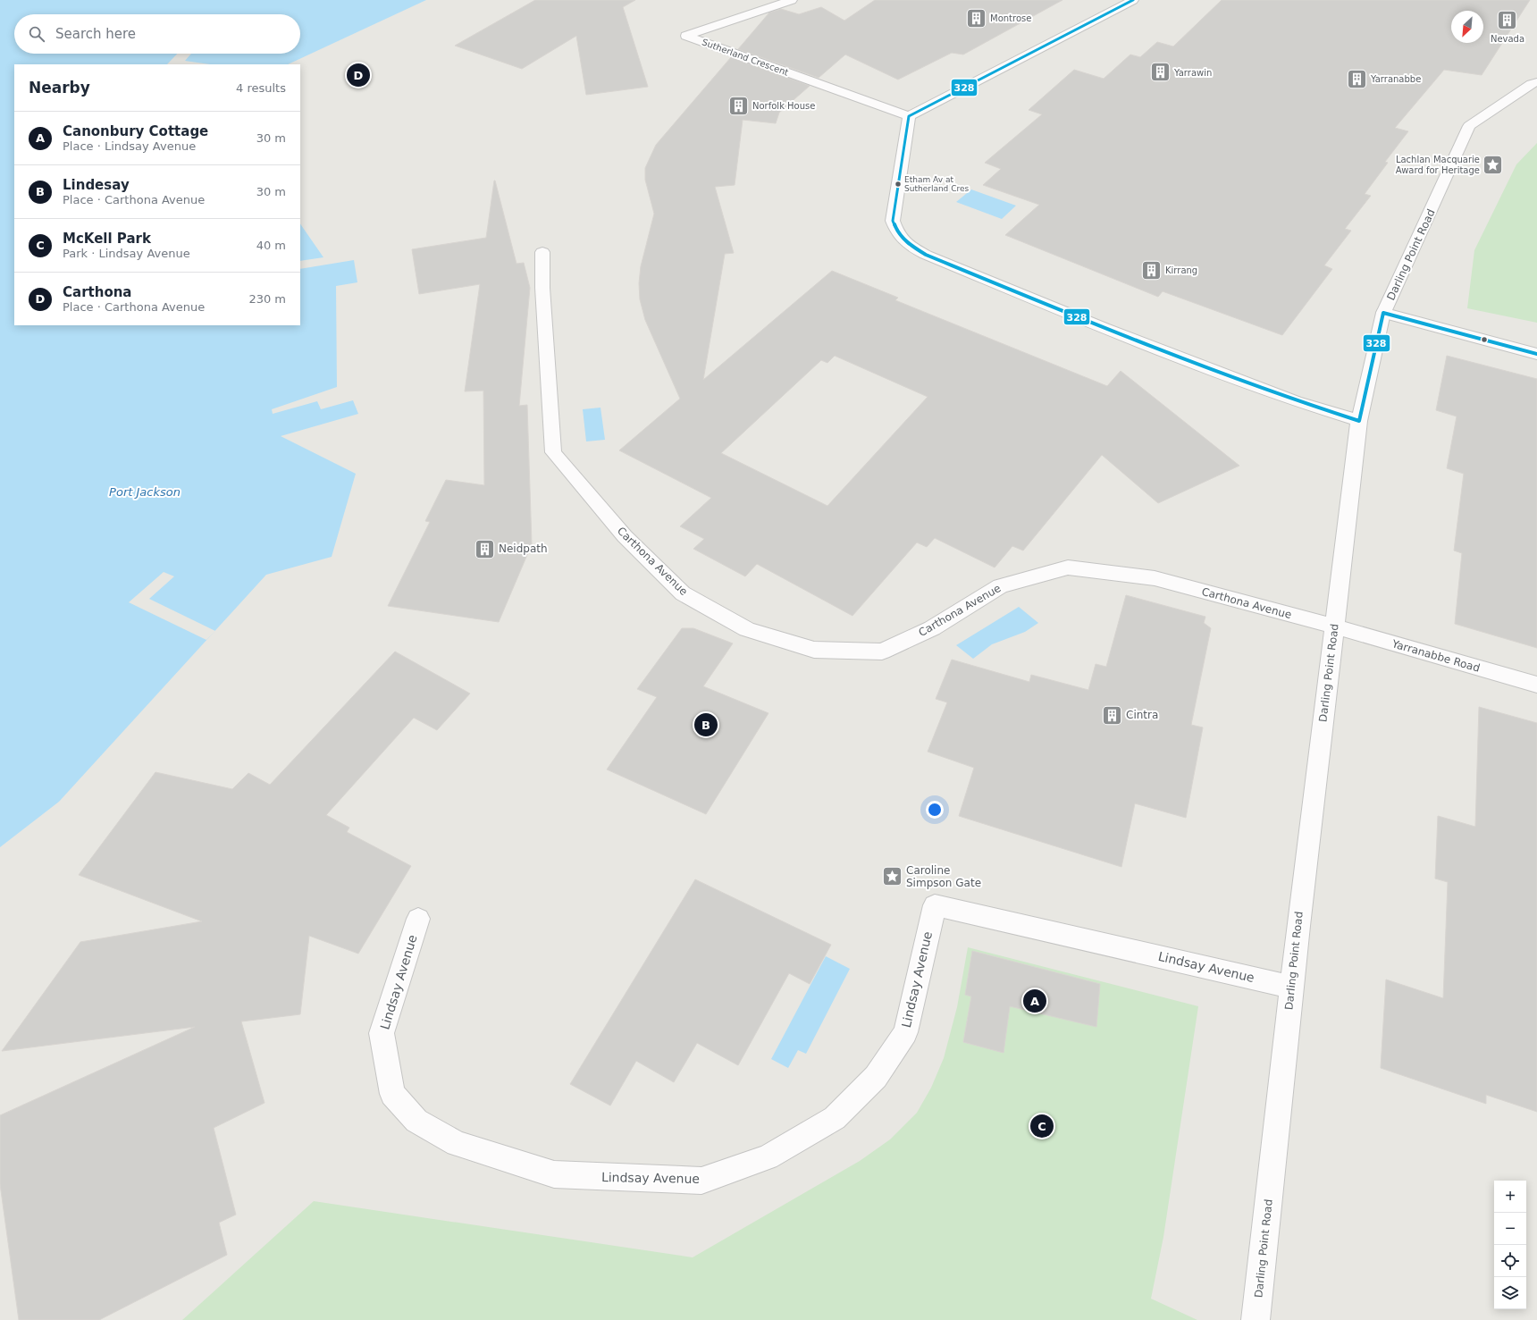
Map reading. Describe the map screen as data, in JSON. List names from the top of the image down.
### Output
{
  "streets": {
    "street": [
      "Sutherland Crescent",
      "Darling Point Road",
      "Carthona Avenue",
      "Yarranabbe Road",
      "Lindsay Avenue"
    ]
  },
  "crossings": [
    ["Darling Point Road", "Carthona Avenue"],
    ["Darling Point Road", "Yarranabbe Road"],
    ["Darling Point Road", "Lindsay Avenue"],
    ["Carthona Avenue", "Yarranabbe Road"]
  ],
  "water": ["Port Jackson"],
  "places": {
    "building": [
      "Montrose",
      "Nevada",
      "Yarrawin",
      "Yarranabbe",
      "Norfolk House",
      "Kirrang",
      "Neidpath",
      "Cintra"
    ],
    "place": ["Lachlan Macquarie Award for Heritage", "Caroline Simpson Gate"],
    "other": ["Etham Av at Sutherland Cres"]
  },
  "lines": ["transit line 328"],
  "north": "bottom left",
  "page": {
    "search": "Search here",
    "pins": [
      "D",
      "B",
      "A",
      "C"
    ],
    "heading": ["Nearby", "4 results"],
    "list": [
      {
        "mark": "A",
        "name": "Canonbury Cottage",
        "note": "Place · Lindsay Avenue",
        "value": "30 m"
      },
      {
        "mark": "B",
        "name": "Lindesay",
        "note": "Place · Carthona Avenue",
        "value": "30 m"
      },
      {
        "mark": "C",
        "name": "McKell Park",
        "note": "Park · Lindsay Avenue",
        "value": "40 m"
      },
      {
        "mark": "D",
        "name": "Carthona",
        "note": "Place · Carthona Avenue",
        "value": "230 m"
      }
    ],
    "map_buttons": ["+", "−"]
  }
}
